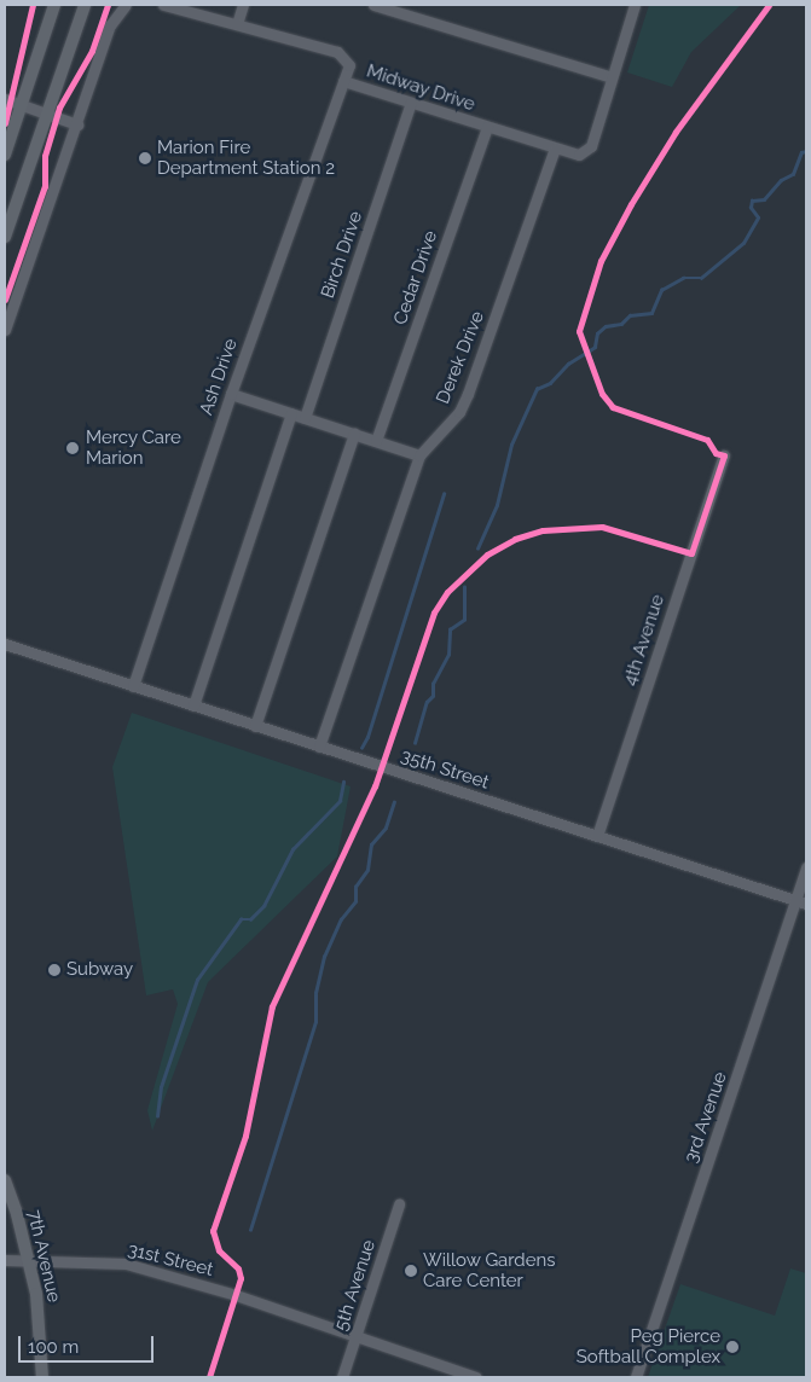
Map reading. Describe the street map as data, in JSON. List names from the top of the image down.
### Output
{
  "streets": {
    "main road": ["7th Avenue"],
    "street": [
      "Midway Drive",
      "Birch Drive",
      "Cedar Drive",
      "Derek Drive",
      "Ash Drive",
      "4th Avenue",
      "35th Street",
      "3rd Avenue",
      "31st Street",
      "5th Avenue"
    ]
  },
  "crossings": [
    ["Midway Drive", "Birch Drive"],
    ["Midway Drive", "Cedar Drive"],
    ["Midway Drive", "Derek Drive"],
    ["Midway Drive", "Ash Drive"],
    ["Derek Drive", "35th Street"],
    ["Ash Drive", "35th Street"],
    ["4th Avenue", "35th Street"],
    ["35th Street", "3rd Avenue"],
    ["7th Avenue", "31st Street"],
    ["31st Street", "5th Avenue"]
  ],
  "places": [
    "Marion Fire Department Station 2",
    "Mercy Care Marion",
    "Subway",
    "Willow Gardens Care Center",
    "Peg Pierce Softball Complex"
  ],
  "scale_bar": "100 m"
}
